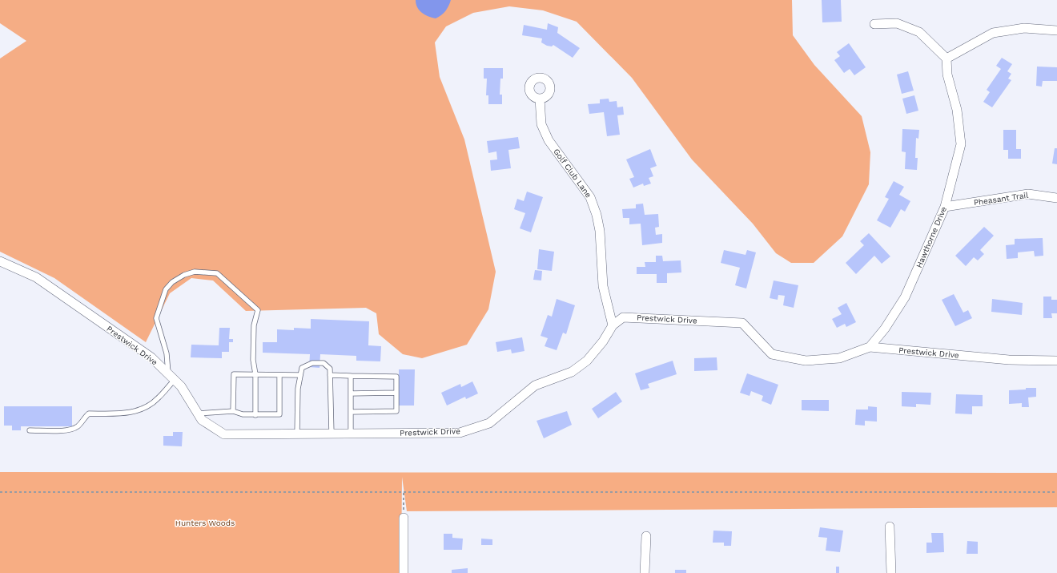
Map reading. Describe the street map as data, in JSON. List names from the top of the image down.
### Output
{
  "streets": {
    "street": [
      "Golf Club Lane",
      "Pheasant Trail",
      "Hawthorne Drive",
      "Prestwick Drive"
    ]
  },
  "crossings": [
    ["Golf Club Lane", "Prestwick Drive"],
    ["Pheasant Trail", "Hawthorne Drive"],
    ["Hawthorne Drive", "Prestwick Drive"]
  ],
  "parks": ["Hunters Woods"]
}
